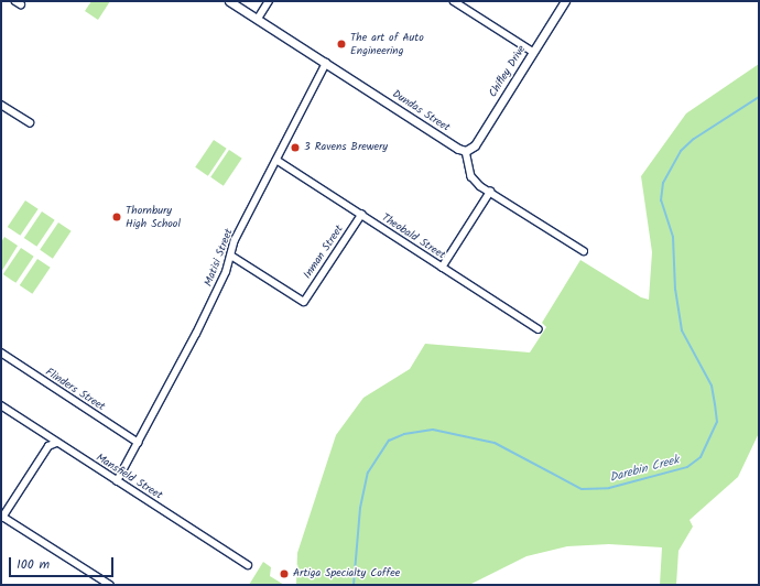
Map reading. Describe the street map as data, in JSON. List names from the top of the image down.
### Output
{
  "streets": {
    "street": [
      "Chifley Drive",
      "Dundas Street",
      "Theobald Street",
      "Inman Street",
      "Matisi Street",
      "Flinders Street",
      "Mansfield Street"
    ]
  },
  "crossings": [
    ["Chifley Drive", "Dundas Street"],
    ["Dundas Street", "Matisi Street"],
    ["Theobald Street", "Inman Street"],
    ["Theobald Street", "Matisi Street"],
    ["Inman Street", "Matisi Street"],
    ["Matisi Street", "Flinders Street"],
    ["Matisi Street", "Mansfield Street"]
  ],
  "water": ["Darebin Creek"],
  "places": [
    "The art of Auto Engineering",
    "3 Ravens Brewery",
    "Thornbury High School",
    "Artiga Specialty Coffee"
  ],
  "scale_bar": "100 m"
}
